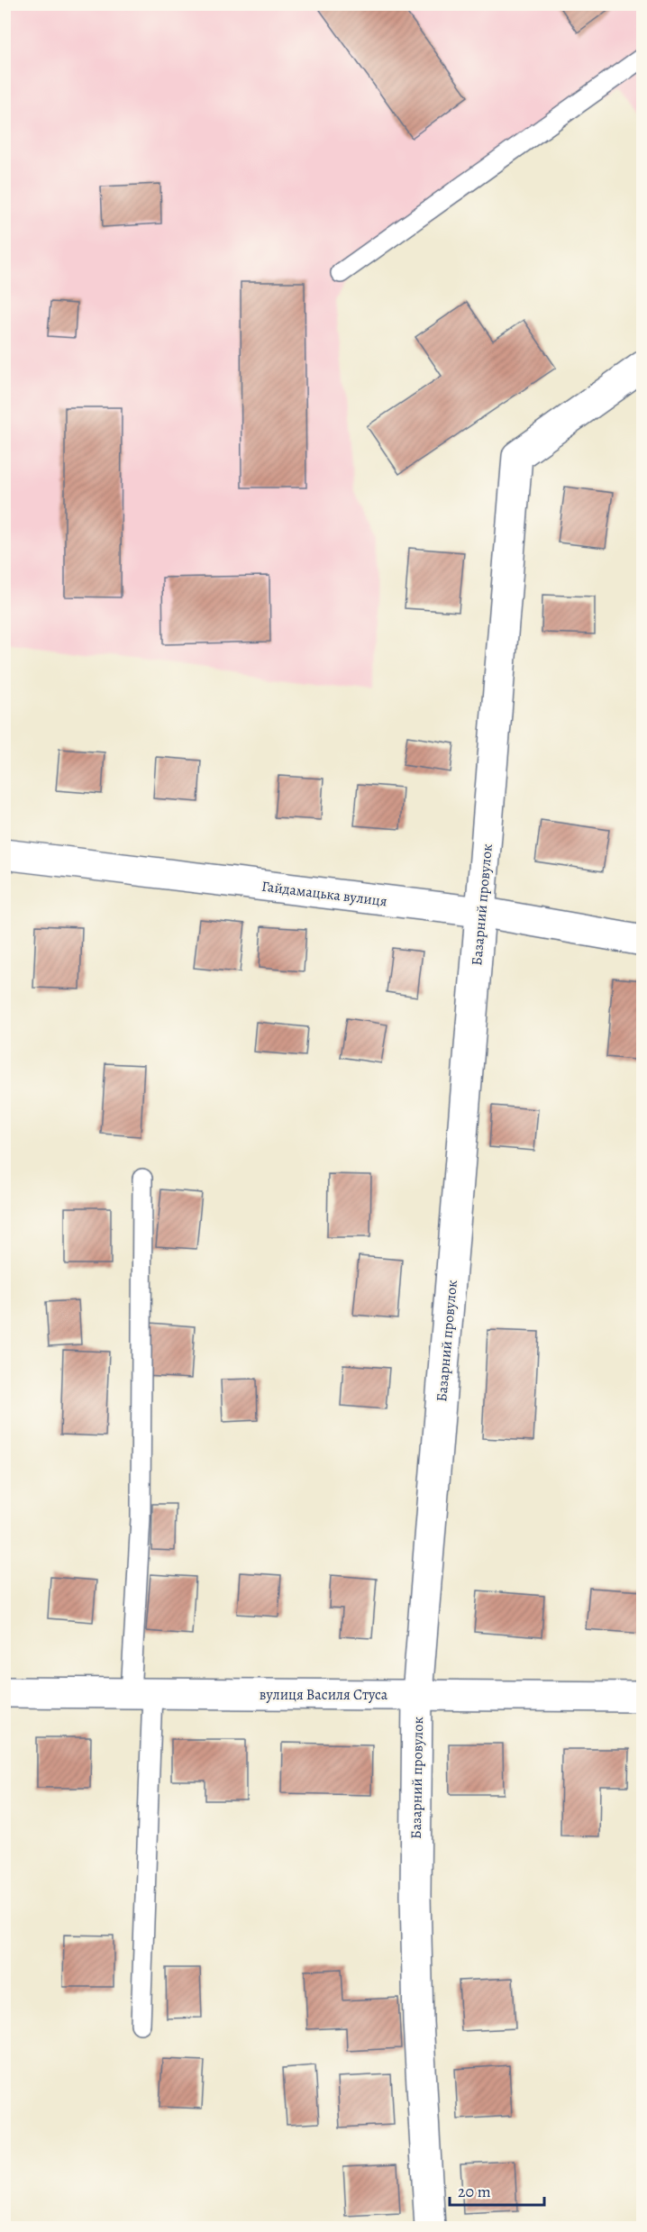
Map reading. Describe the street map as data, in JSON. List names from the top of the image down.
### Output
{
  "streets": {
    "street": ["Гайдамацька вулиця", "Базарний провулок", "вулиця Василя Стуса"]
  },
  "crossings": [
    ["Гайдамацька вулиця", "Базарний провулок"],
    ["Базарний провулок", "вулиця Василя Стуса"]
  ],
  "scale_bar": "20 m"
}
